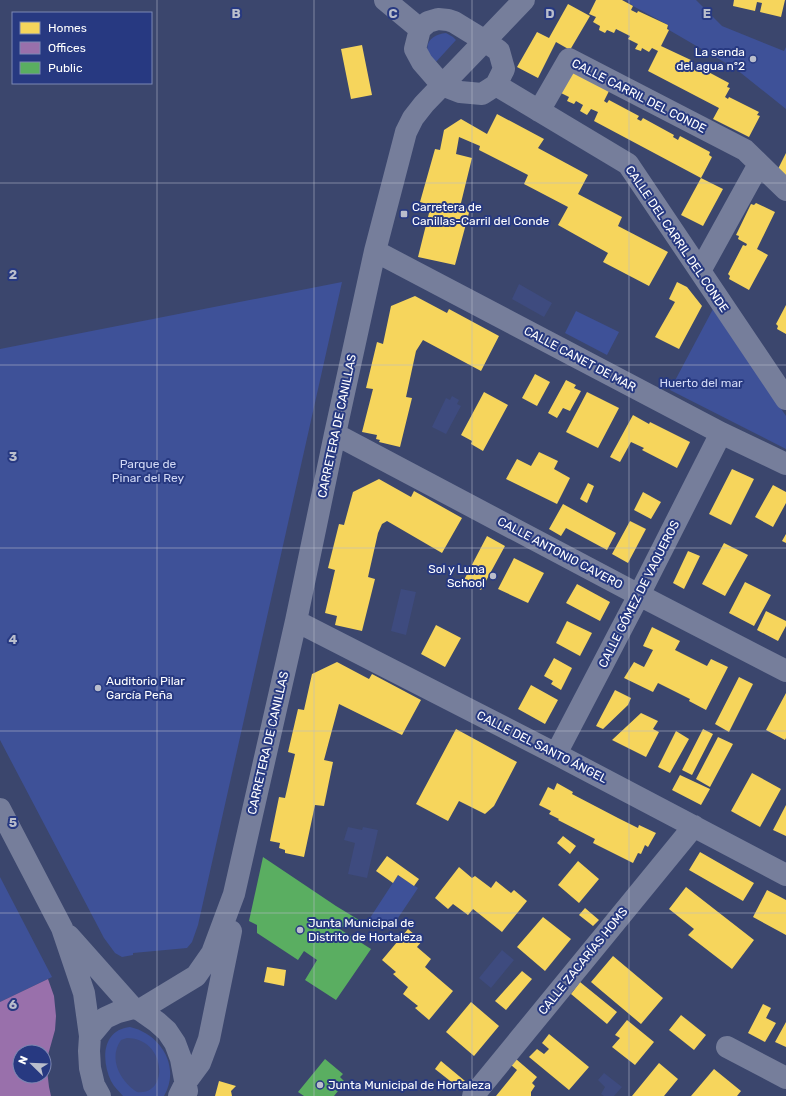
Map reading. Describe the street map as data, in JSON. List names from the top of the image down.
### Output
{
  "streets": {
    "street": [
      "CALLE CARRIL DEL CONDE",
      "CALLE DEL CARRIL DEL CONDE",
      "CALLE CANET DE MAR",
      "CARRETERA DE CANILLAS",
      "CALLE ANTONIO CAVERO",
      "CALLE GÓMEZ DE VAQUEROS",
      "CALLE DEL SANTO ÁNGEL",
      "CALLE ZACARÍAS HOMS"
    ]
  },
  "crossings": [
    ["CALLE CARRIL DEL CONDE", "CALLE DEL CARRIL DEL CONDE"],
    ["CALLE CANET DE MAR", "CARRETERA DE CANILLAS"],
    ["CALLE CANET DE MAR", "CALLE GÓMEZ DE VAQUEROS"],
    ["CARRETERA DE CANILLAS", "CALLE ANTONIO CAVERO"],
    ["CARRETERA DE CANILLAS", "CALLE DEL SANTO ÁNGEL"],
    ["CALLE ANTONIO CAVERO", "CALLE GÓMEZ DE VAQUEROS"],
    ["CALLE GÓMEZ DE VAQUEROS", "CALLE DEL SANTO ÁNGEL"],
    ["CALLE DEL SANTO ÁNGEL", "CALLE ZACARÍAS HOMS"]
  ],
  "parks": ["Huerto del mar", "Parque de Pinar del Rey"],
  "places": {
    "other": [
      "La senda del agua nº2",
      "Sol y Luna School",
      "Auditorio Pilar García Peña",
      "Junta Municipal de Distrito de Hortaleza",
      "Junta Municipal de Hortaleza"
    ],
    "transit": ["Carretera de Canillas-Carril del Conde"]
  },
  "legend": ["Homes", "Offices", "Public"],
  "north": "top left",
  "grid": {
    "columns": [
      "B",
      "C",
      "D",
      "E"
    ],
    "rows": [
      "2",
      "3",
      "4",
      "5",
      "6"
    ]
  }
}
